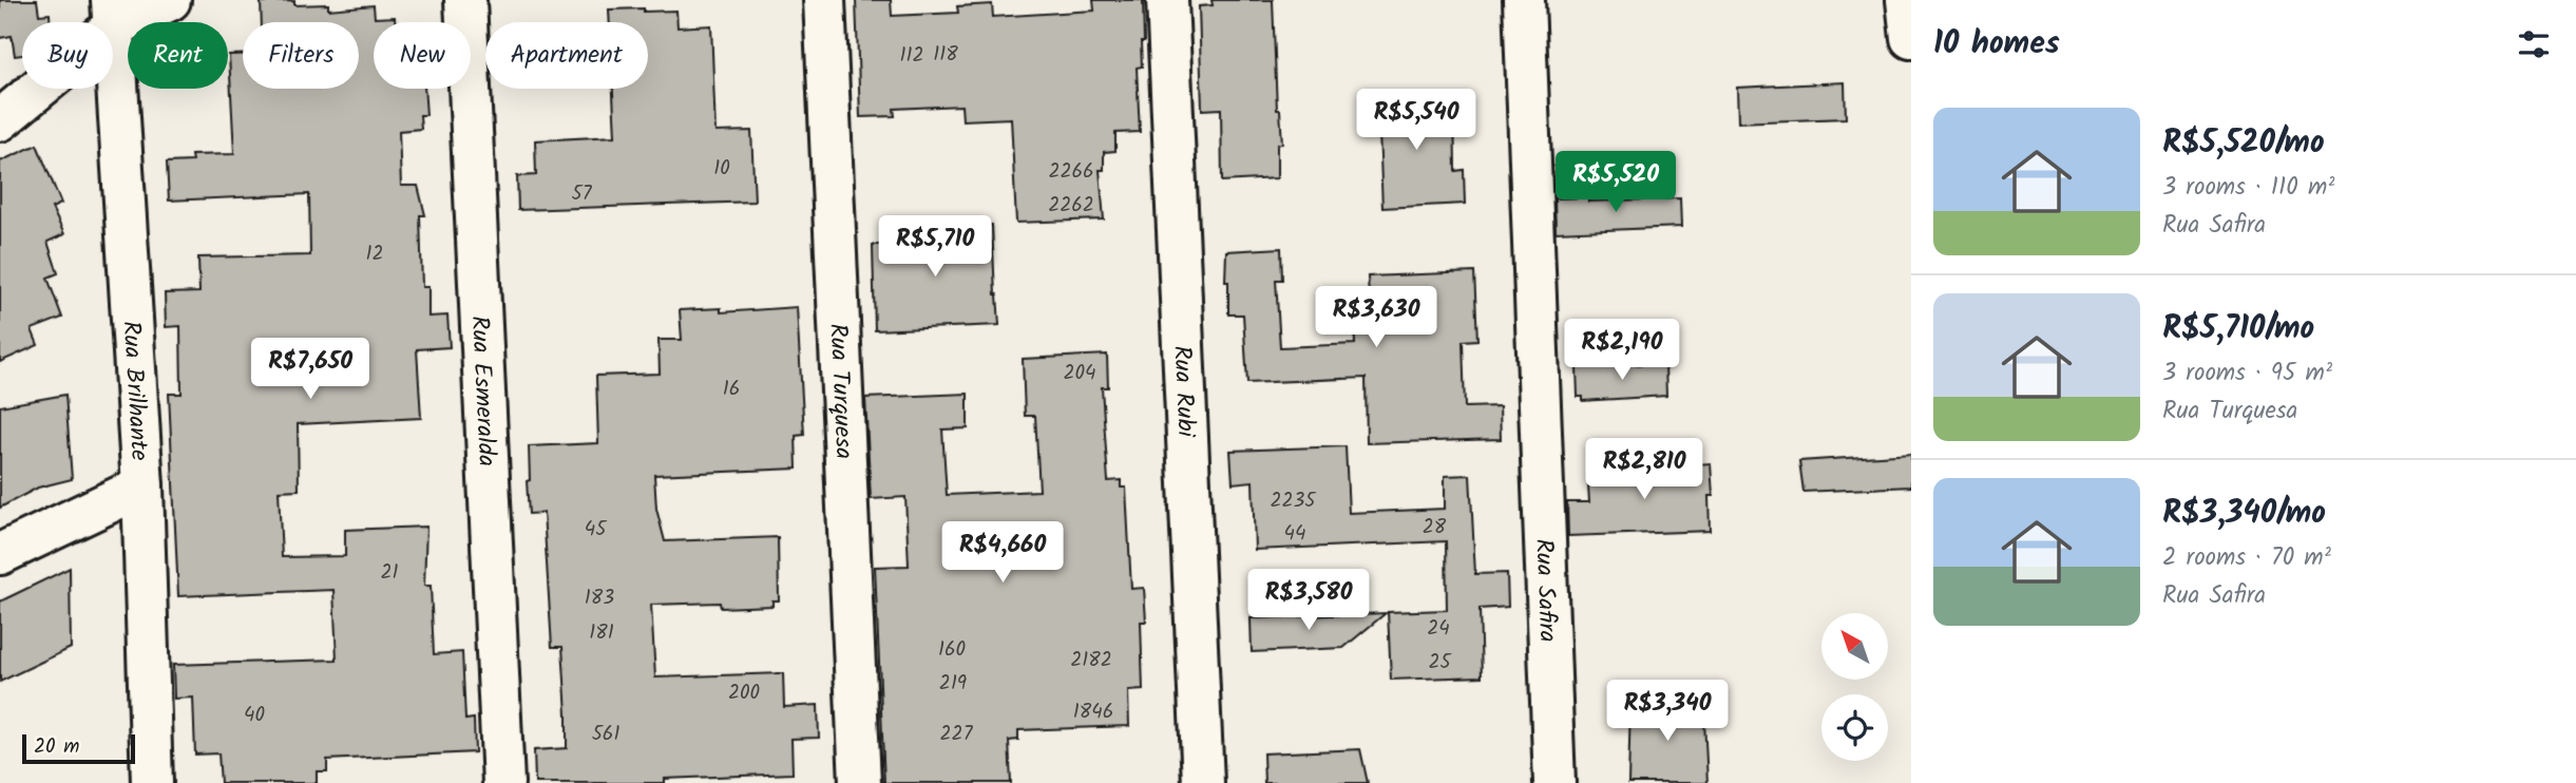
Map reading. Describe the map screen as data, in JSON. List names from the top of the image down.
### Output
{
  "streets": {
    "street": [
      "Rua Brilhante",
      "Rua Esmeralda",
      "Rua Turquesa",
      "Rua Rubi",
      "Rua Safira"
    ]
  },
  "house_numbers": [
    "118",
    "112",
    "10",
    "2266",
    "57",
    "2262",
    "12",
    "204",
    "16",
    "2235",
    "28",
    "45",
    "44",
    "21",
    "183",
    "24",
    "181",
    "160",
    "2182",
    "25",
    "219",
    "200",
    "1846",
    "40",
    "561",
    "227"
  ],
  "scale_bar": "20 m",
  "north": "top left",
  "page": {
    "heading": "10 homes",
    "chip": [
      "Buy",
      "Rent",
      "Filters",
      "New",
      "Apartment"
    ],
    "price": [
      "R$5,540",
      "R$5,520",
      "R$5,710",
      "R$3,630",
      "R$2,190",
      "R$7,650",
      "R$2,810",
      "R$4,660",
      "R$3,580",
      "R$3,340"
    ],
    "list": [
      {
        "name": "R$5,520/mo",
        "note": "3 rooms · 110 m² · Rua Safira"
      },
      {
        "name": "R$5,710/mo",
        "note": "3 rooms · 95 m² · Rua Turquesa"
      },
      {
        "name": "R$3,340/mo",
        "note": "2 rooms · 70 m² · Rua Safira"
      }
    ],
    "scale": "20 m"
  }
}
